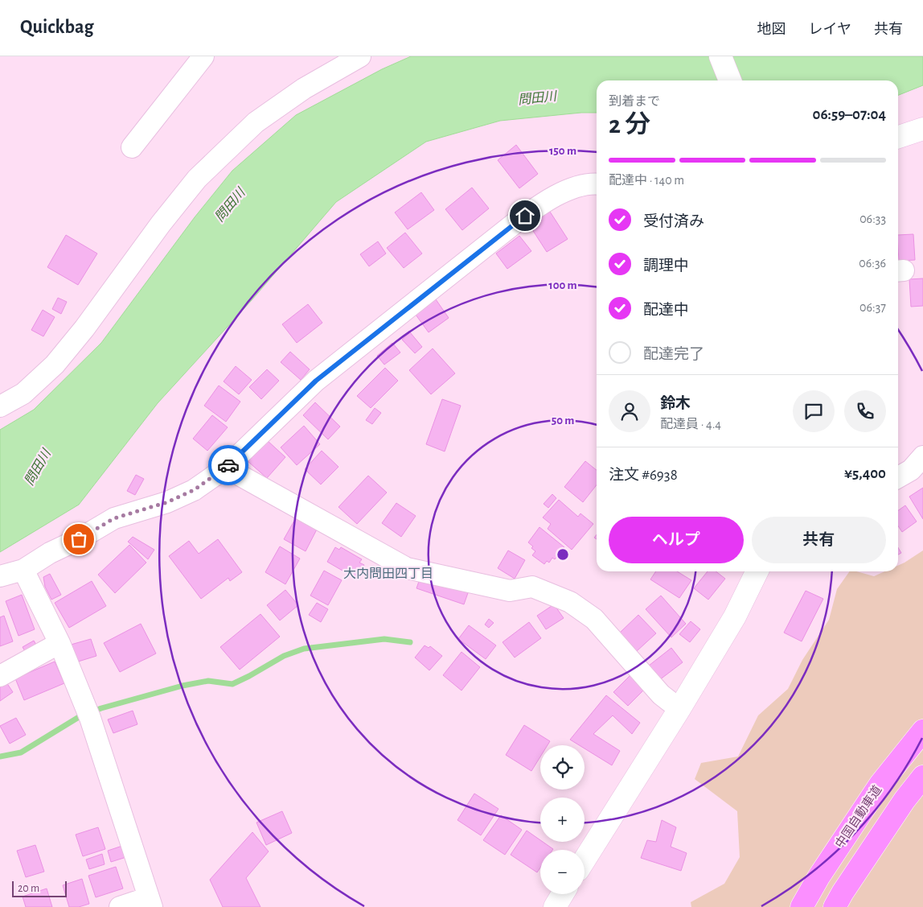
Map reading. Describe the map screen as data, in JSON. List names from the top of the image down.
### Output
{
  "streets": {
    "highway": ["中国自動車道"]
  },
  "districts": ["大内問田四丁目"],
  "water": ["問田川"],
  "scale_bar": "20 m",
  "page": {
    "header": "Quickbag",
    "nav": ["地図", "レイヤ", "共有"],
    "heading": ["2 分", "到着まで", "06:59–07:04"],
    "panel": [
      "鈴木",
      "配達員 · 4.4",
      "注文 #6938",
      "¥5,400"
    ],
    "bar": "配達中 · 140 m",
    "list": [
      ["受付済み", "06:33"],
      ["調理中", "06:36"],
      ["配達中", "06:37"],
      "配達完了"
    ],
    "buttons": ["ヘルプ", "共有"],
    "map_buttons": ["+", "−"],
    "scale": "20 m"
  },
  "rings": ["150 m", "100 m", "50 m"]
}
